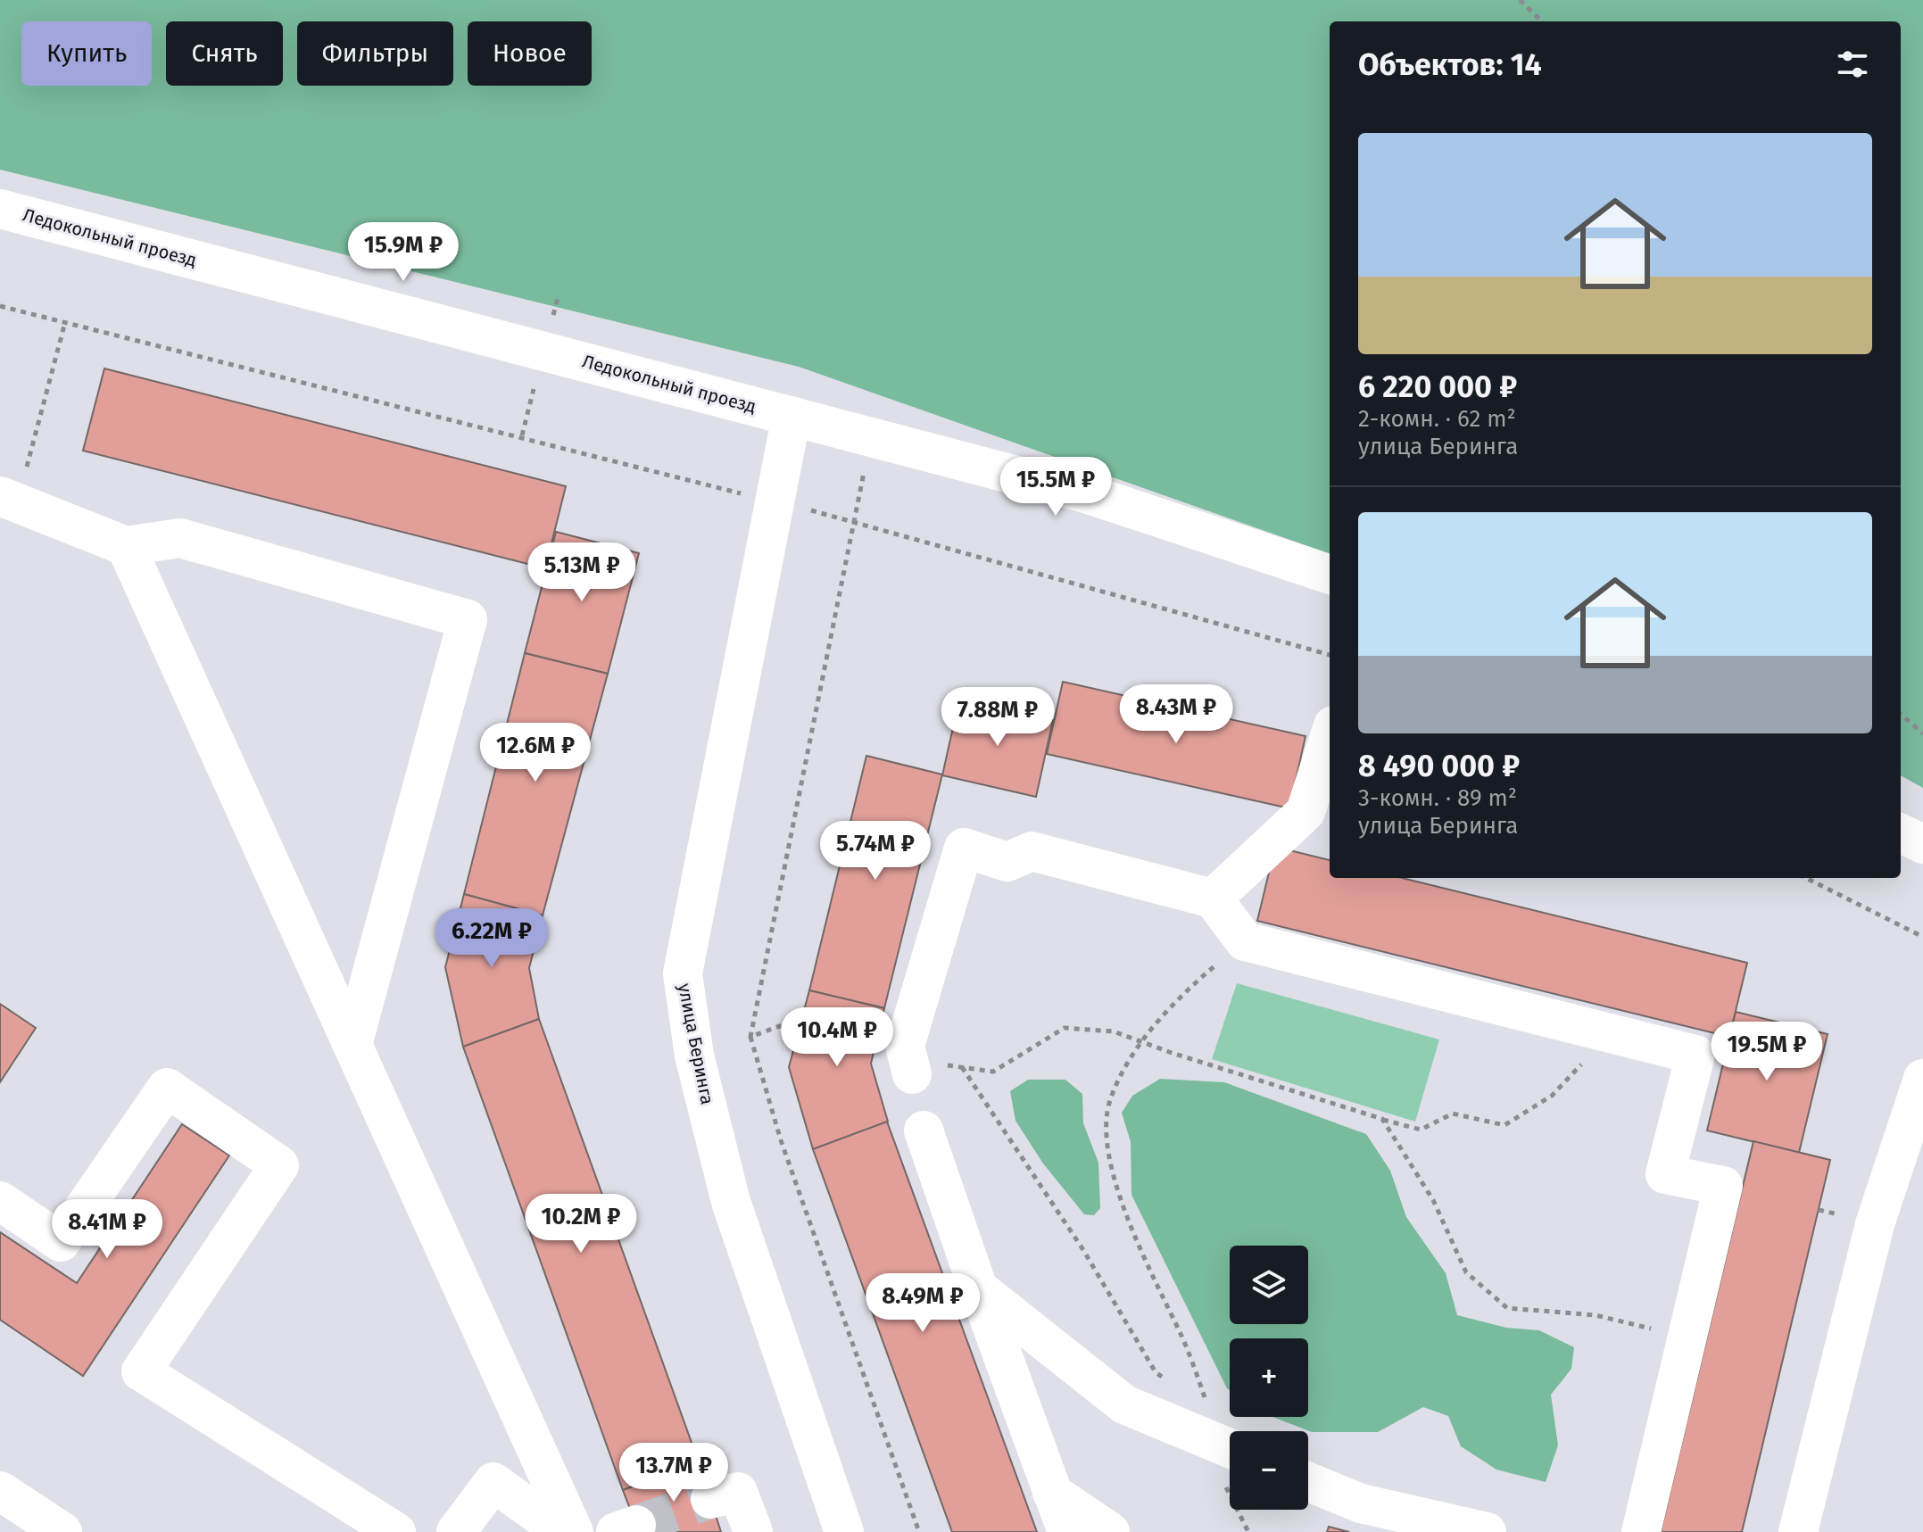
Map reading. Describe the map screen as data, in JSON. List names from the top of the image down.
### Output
{
  "streets": {
    "street": ["Ледокольный проезд", "улица Беринга"]
  },
  "crossings": [
    ["Ледокольный проезд", "улица Беринга"]
  ],
  "page": {
    "chip": [
      "Купить",
      "Снять",
      "Фильтры",
      "Новое"
    ],
    "heading": "Объектов: 14",
    "list": [
      {
        "name": "6 220 000 ₽",
        "note": "2-комн. · 62 m² · улица Беринга"
      },
      {
        "name": "8 490 000 ₽",
        "note": "3-комн. · 89 m² · улица Беринга"
      }
    ],
    "price": [
      "15.9M ₽",
      "15.5M ₽",
      "5.13M ₽",
      "8.43M ₽",
      "7.88M ₽",
      "12.6M ₽",
      "5.74M ₽",
      "6.22M ₽",
      "10.4M ₽",
      "19.5M ₽",
      "10.2M ₽",
      "8.41M ₽",
      "8.49M ₽",
      "13.7M ₽"
    ],
    "map_buttons": ["+", "−"]
  }
}
